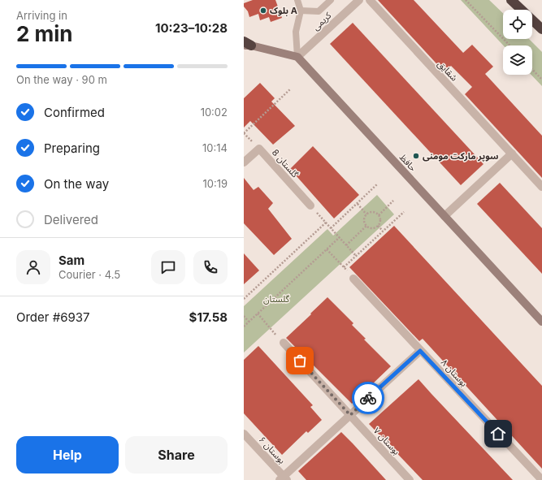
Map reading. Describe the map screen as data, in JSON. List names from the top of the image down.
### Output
{
  "streets": {
    "street": [
      "کریمی",
      "شقایق",
      "حافظ",
      "گلستان 8",
      "بوستان ۸",
      "بوستان ۷",
      "بوستان ۶"
    ]
  },
  "crossings": [
    ["کریمی", "حافظ"]
  ],
  "parks": ["گلستان"],
  "places": ["بلوک A", "سوپر مارکت مومنی"],
  "page": {
    "heading": ["2 min", "Arriving in", "10:23–10:28"],
    "panel": [
      "Sam",
      "Courier · 4.5",
      "Order #6937",
      "$17.58"
    ],
    "bar": "On the way · 90 m",
    "list": [
      ["Confirmed", "10:02"],
      ["Preparing", "10:14"],
      ["On the way", "10:19"],
      "Delivered"
    ],
    "buttons": ["Help", "Share"]
  }
}
